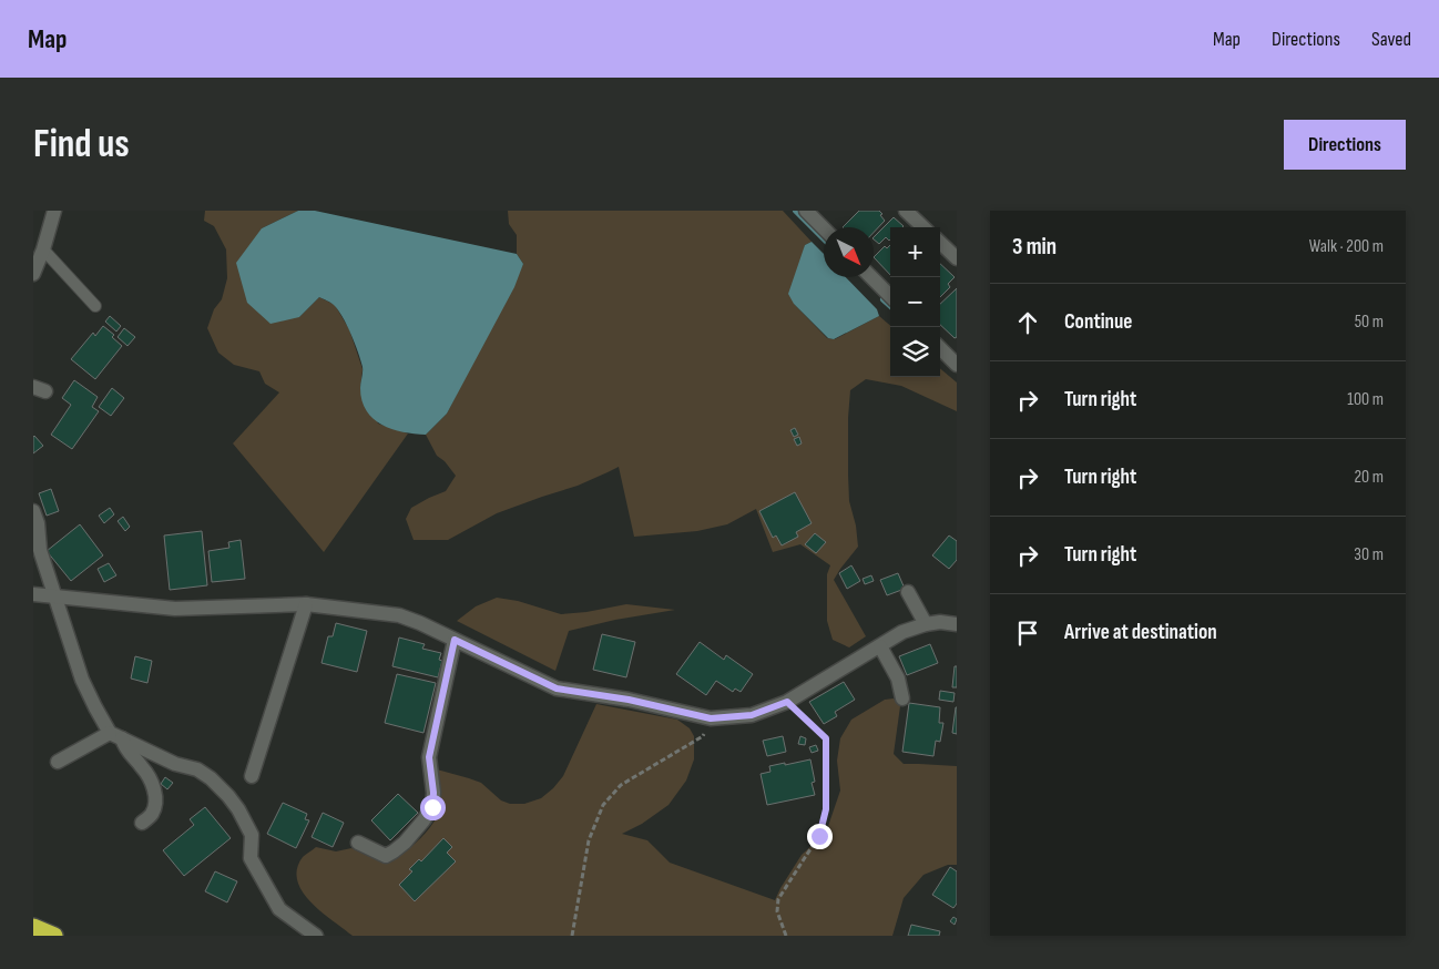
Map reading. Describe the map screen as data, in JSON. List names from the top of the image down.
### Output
{
  "north": "bottom right",
  "page": {
    "header": "Map",
    "nav": ["Map", "Directions", "Saved"],
    "buttons": "Directions",
    "title": "Find us",
    "heading": ["3 min", "Walk · 200 m"],
    "map_buttons": ["+", "−"],
    "list": [
      ["Continue", "50 m"],
      ["Turn right", "100 m"],
      ["Turn right", "20 m"],
      ["Turn right", "30 m"],
      "Arrive at destination"
    ]
  }
}
